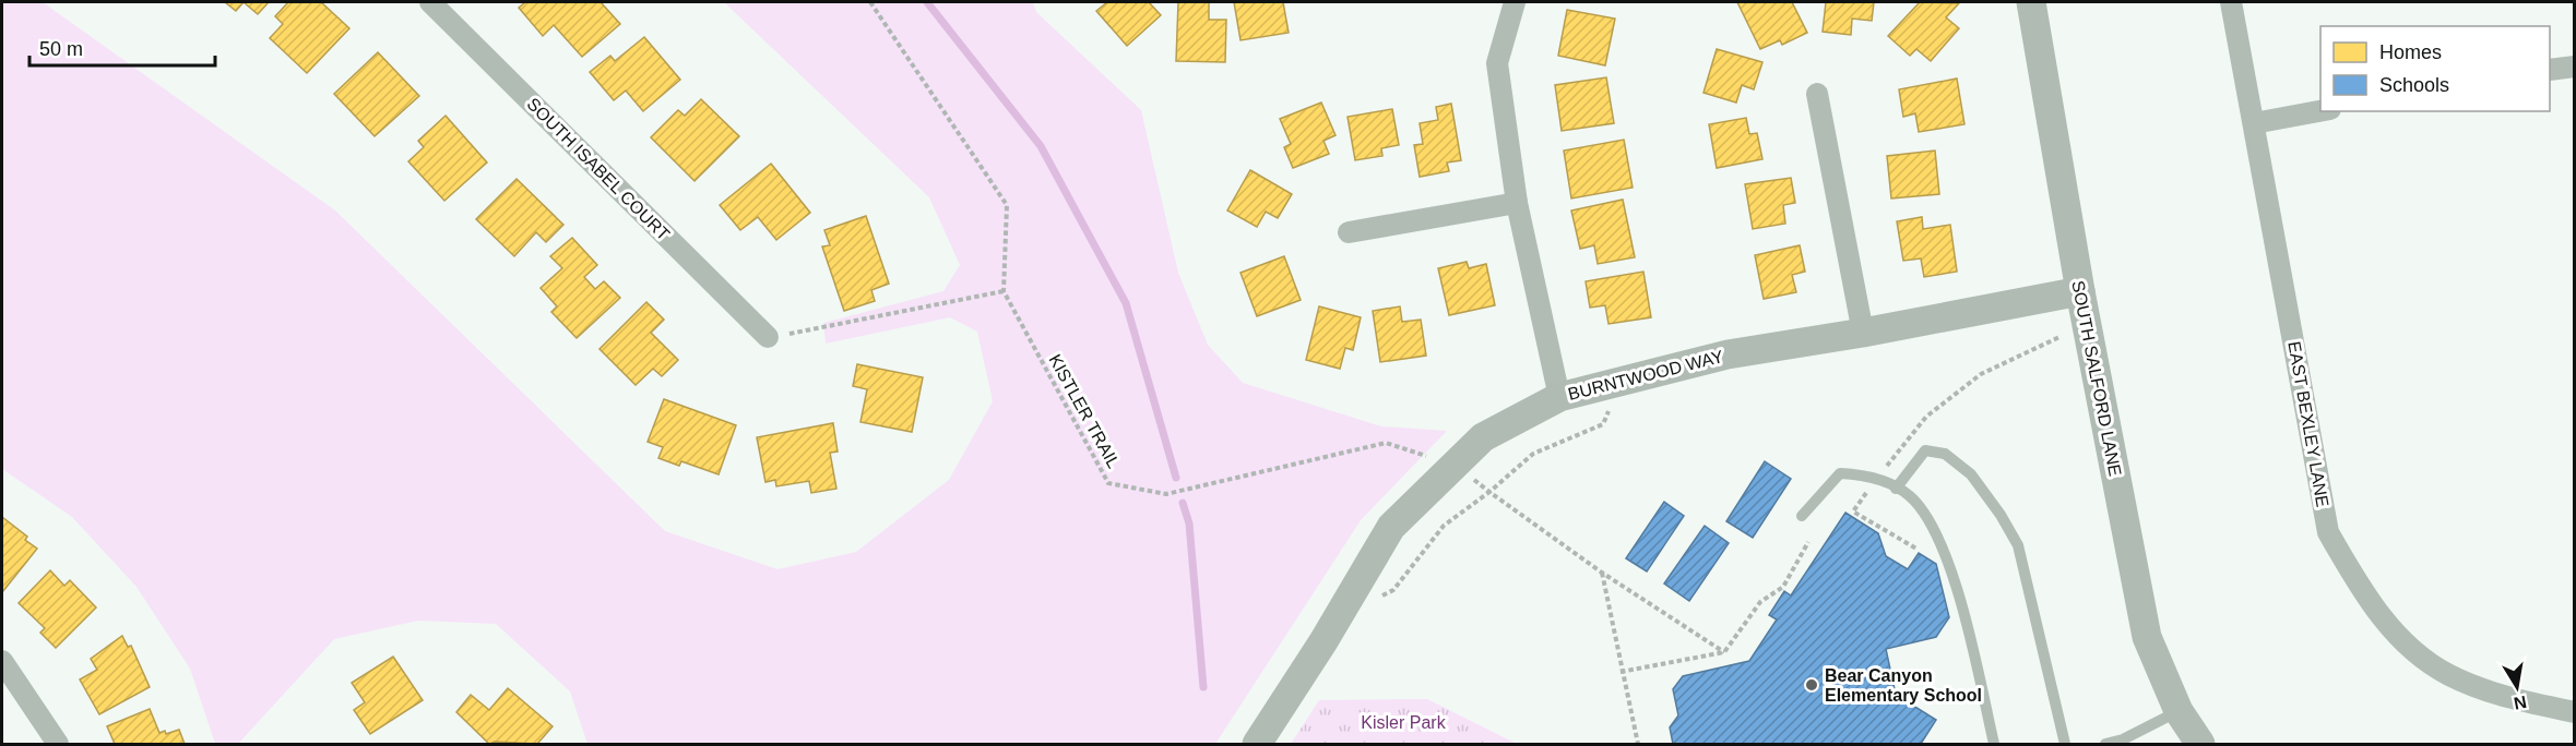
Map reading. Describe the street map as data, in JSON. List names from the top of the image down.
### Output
{
  "streets": {
    "street": [
      "SOUTH ISABEL COURT",
      "BURNTWOOD WAY",
      "SOUTH SALFORD LANE",
      "EAST BEXLEY LANE"
    ],
    "path": ["KISTLER TRAIL"]
  },
  "crossings": [
    ["BURNTWOOD WAY", "SOUTH SALFORD LANE"],
    ["BURNTWOOD WAY", "KISTLER TRAIL"]
  ],
  "parks": ["Kisler Park"],
  "places": ["Bear Canyon Elementary School"],
  "legend": ["Homes", "Schools"],
  "scale_bar": "50 m",
  "north": "bottom"
}
